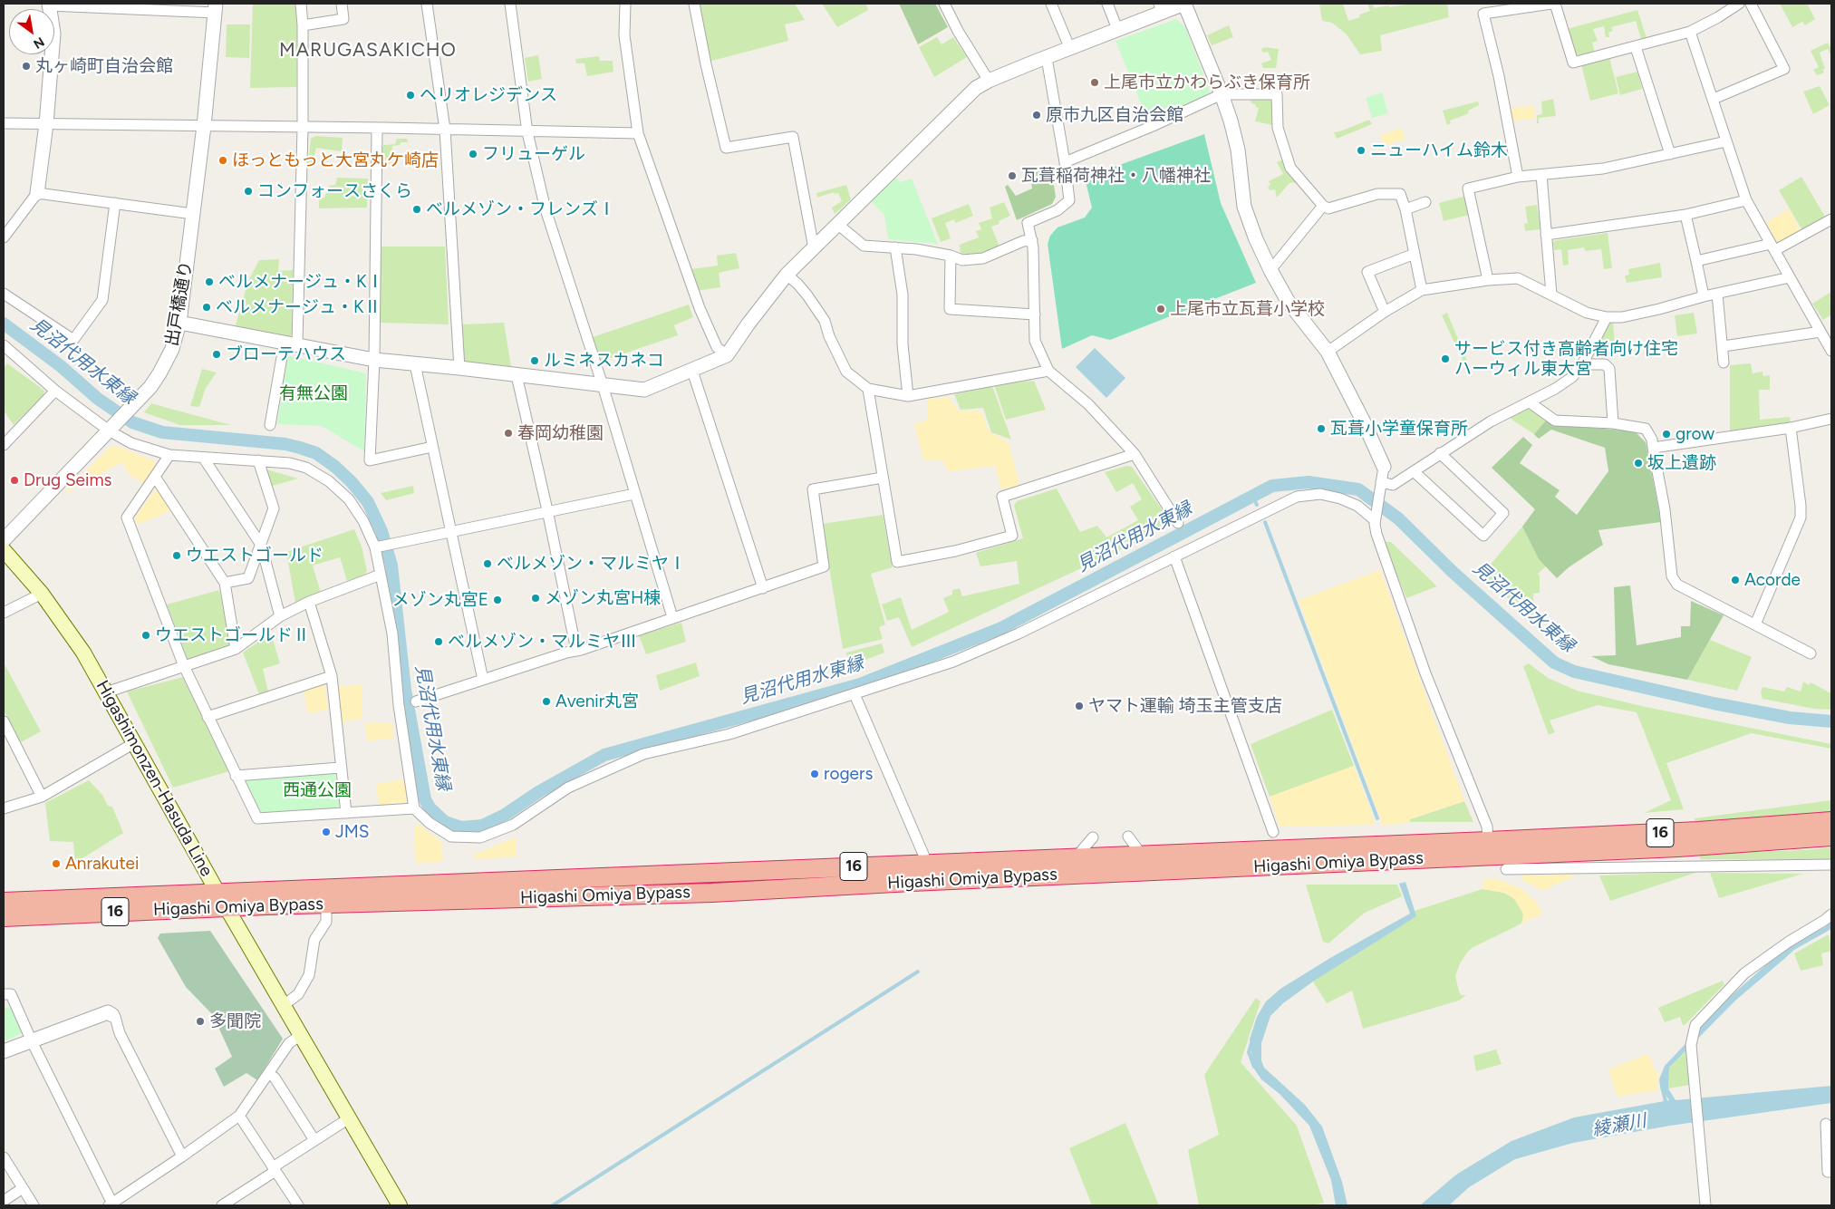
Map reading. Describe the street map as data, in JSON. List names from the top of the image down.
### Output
{
  "streets": {
    "highway": ["16", "Higashi Omiya Bypass"],
    "main road": ["Higashimonzen-Hasuda Line"],
    "street": ["出戸橋通り"]
  },
  "crossings": [
    ["Higashimonzen-Hasuda Line", "Higashi Omiya Bypass"]
  ],
  "districts": ["MARUGASAKICHO"],
  "water": ["見沼代用水東縁", "綾瀬川"],
  "parks": ["有無公園", "西通公園"],
  "places": [
    "丸ヶ崎町自治会館",
    "上尾市立かわらぶき保育所",
    "ヘリオレジデンス",
    "原市九区自治会館",
    "ニューハイム鈴木",
    "フリューゲル",
    "ほっともっと大宮丸ケ崎店",
    "瓦葺稲荷神社・八幡神社",
    "コンフォースさくら",
    "ベルメゾン・フレンズⅠ",
    "ベルメナージュ・KⅠ",
    "ベルメナージュ・KⅡ",
    "上尾市立瓦葺小学校",
    "ブローテハウス",
    "サービス付き高齢者向け住宅 ハーウィル東大宮",
    "ルミネスカネコ",
    "瓦葺小学童保育所",
    "春岡幼稚園",
    "grow",
    "坂上遺跡",
    "Drug Seims",
    "ウエストゴールド",
    "ベルメゾン・マルミヤⅠ",
    "Acorde",
    "メゾン丸宮H棟",
    "メゾン丸宮E",
    "ウエストゴールドⅡ",
    "ベルメゾン・マルミヤⅢ",
    "Avenir丸宮",
    "ヤマト運輸 埼玉主管支店",
    "rogers",
    "JMS",
    "Anrakutei",
    "多聞院"
  ],
  "north": "bottom right"
}
